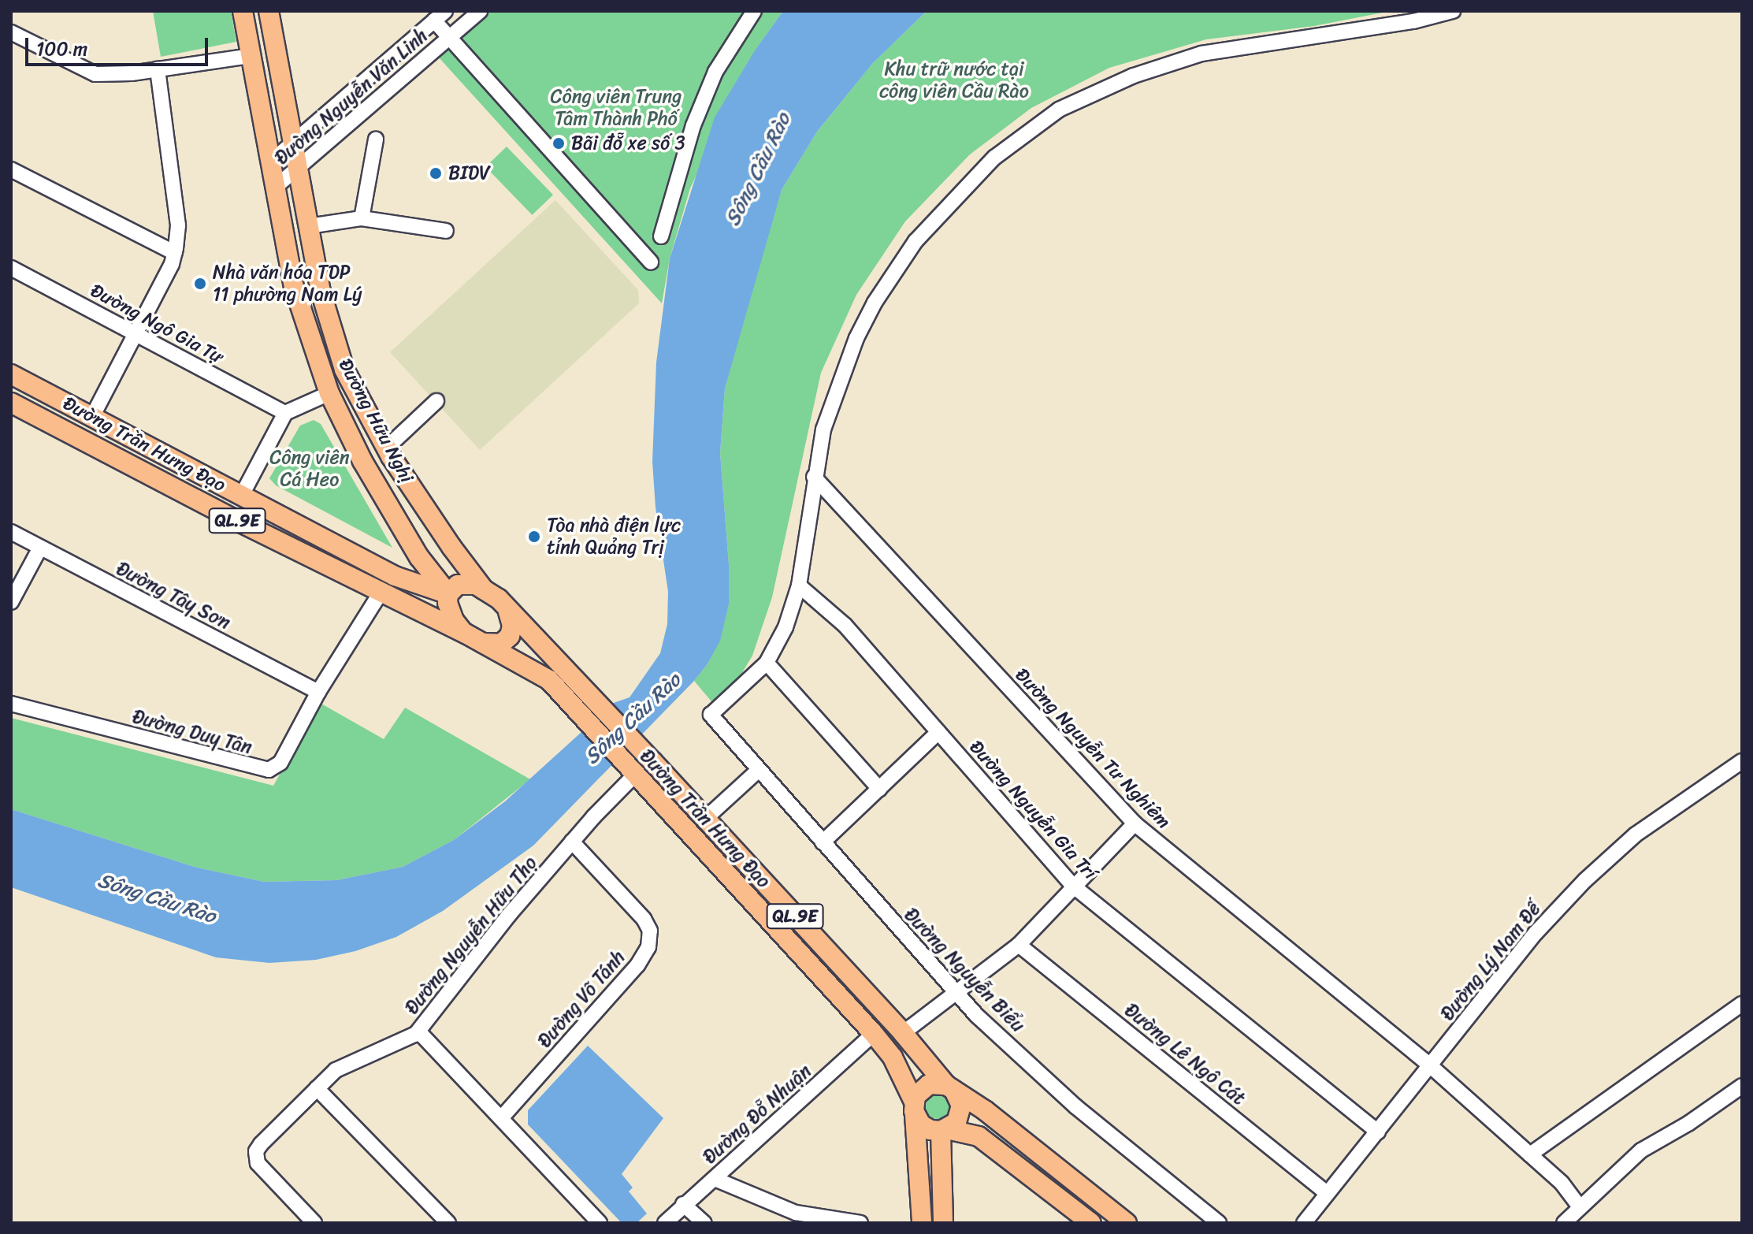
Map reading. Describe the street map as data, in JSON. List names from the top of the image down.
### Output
{
  "streets": {
    "main road": ["Đường Hữu Nghị", "Đường Trần Hưng Đạo", "QL.9E"],
    "street": [
      "Đường Nguyễn Văn Linh",
      "Đường Ngô Gia Tự",
      "Đường Tây Sơn",
      "Đường Duy Tân",
      "Đường Nguyễn Tư Nghiêm",
      "Đường Nguyễn Gia Trí",
      "Đường Nguyễn Hữu Thọ",
      "Đường Lý Nam Đế",
      "Đường Nguyễn Biểu",
      "Đường Võ Tánh",
      "Đường Lê Ngô Cát",
      "Đường Đỗ Nhuận"
    ]
  },
  "crossings": [
    ["Đường Nguyễn Văn Linh", "Đường Hữu Nghị"],
    ["Đường Hữu Nghị", "Đường Trần Hưng Đạo"],
    ["Đường Trần Hưng Đạo", "Đường Duy Tân"],
    ["Đường Trần Hưng Đạo", "Đường Nguyễn Hữu Thọ"],
    ["Đường Trần Hưng Đạo", "Đường Đỗ Nhuận"],
    ["Đường Tây Sơn", "Đường Duy Tân"],
    ["Đường Nguyễn Tư Nghiêm", "Đường Lý Nam Đế"],
    ["Đường Nguyễn Gia Trí", "Đường Lý Nam Đế"],
    ["Đường Nguyễn Hữu Thọ", "Đường Võ Tánh"],
    ["Đường Lý Nam Đế", "Đường Lê Ngô Cát"]
  ],
  "water": ["Sông Cầu Rào"],
  "parks": ["Khu trữ nước tại công viên Cầu Rào", "Công viên Trung Tâm Thành Phố", "Công viên Cá Heo"],
  "places": [
    "Bãi đỗ xe số 3",
    "BIDV",
    "Nhà văn hóa TDP 11 phường Nam Lý",
    "Tòa nhà điện lực tỉnh Quảng Trị"
  ],
  "scale_bar": "100 m"
}
